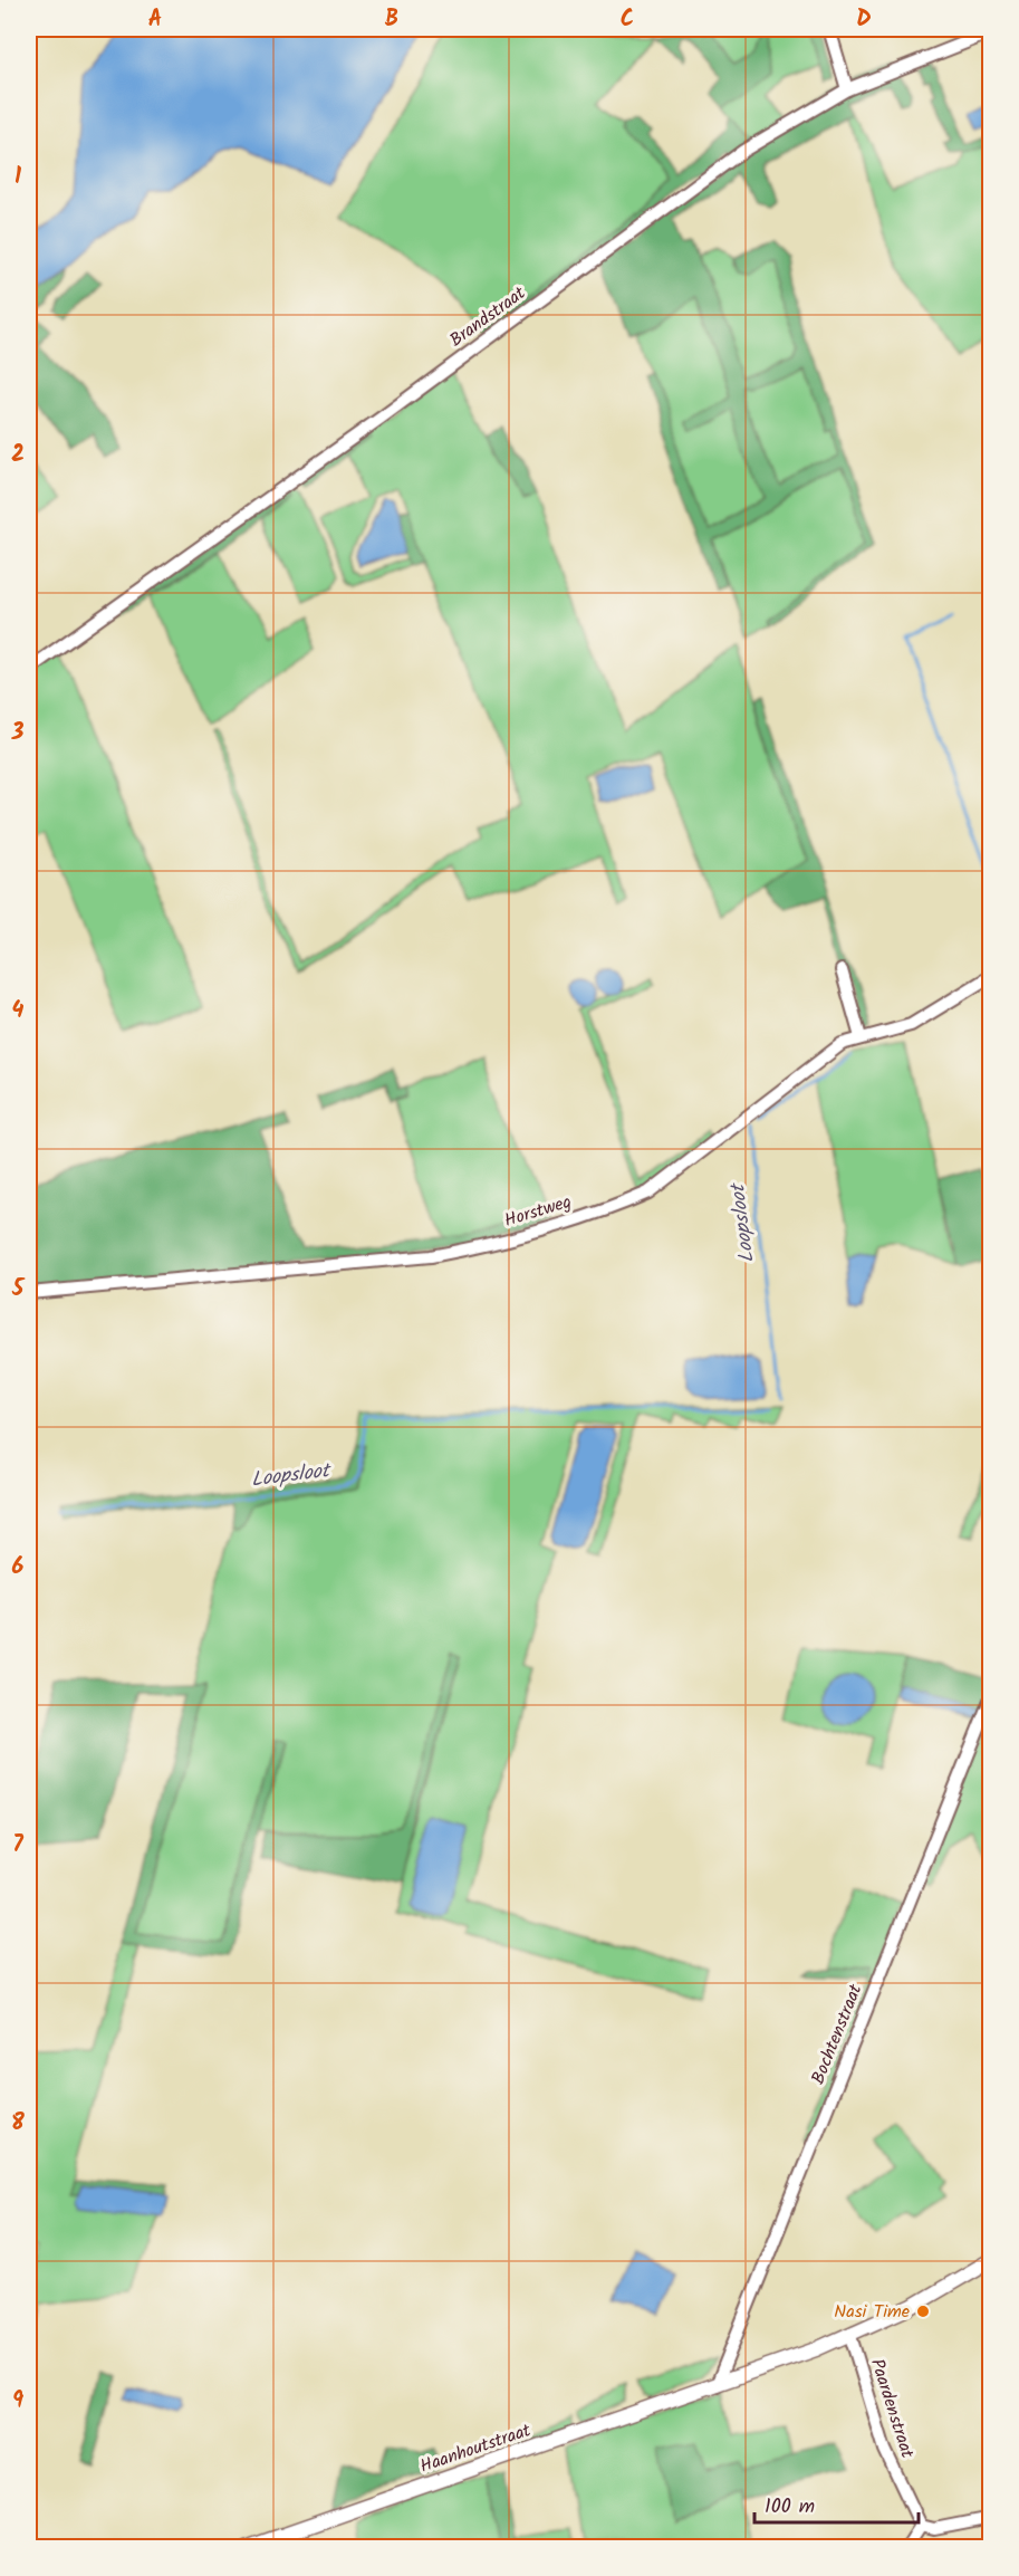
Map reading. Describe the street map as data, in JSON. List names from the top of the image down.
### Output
{
  "streets": {
    "street": [
      "Brandstraat",
      "Horstweg",
      "Bochtenstraat",
      "Paardenstraat",
      "Haanhoutstraat"
    ]
  },
  "crossings": [
    ["Bochtenstraat", "Haanhoutstraat"],
    ["Paardenstraat", "Haanhoutstraat"]
  ],
  "water": ["Loopsloot"],
  "places": ["Nasi Time"],
  "scale_bar": "100 m",
  "grid": {
    "columns": [
      "A",
      "B",
      "C",
      "D"
    ],
    "rows": [
      "1",
      "2",
      "3",
      "4",
      "5",
      "6",
      "7",
      "8",
      "9"
    ]
  }
}
